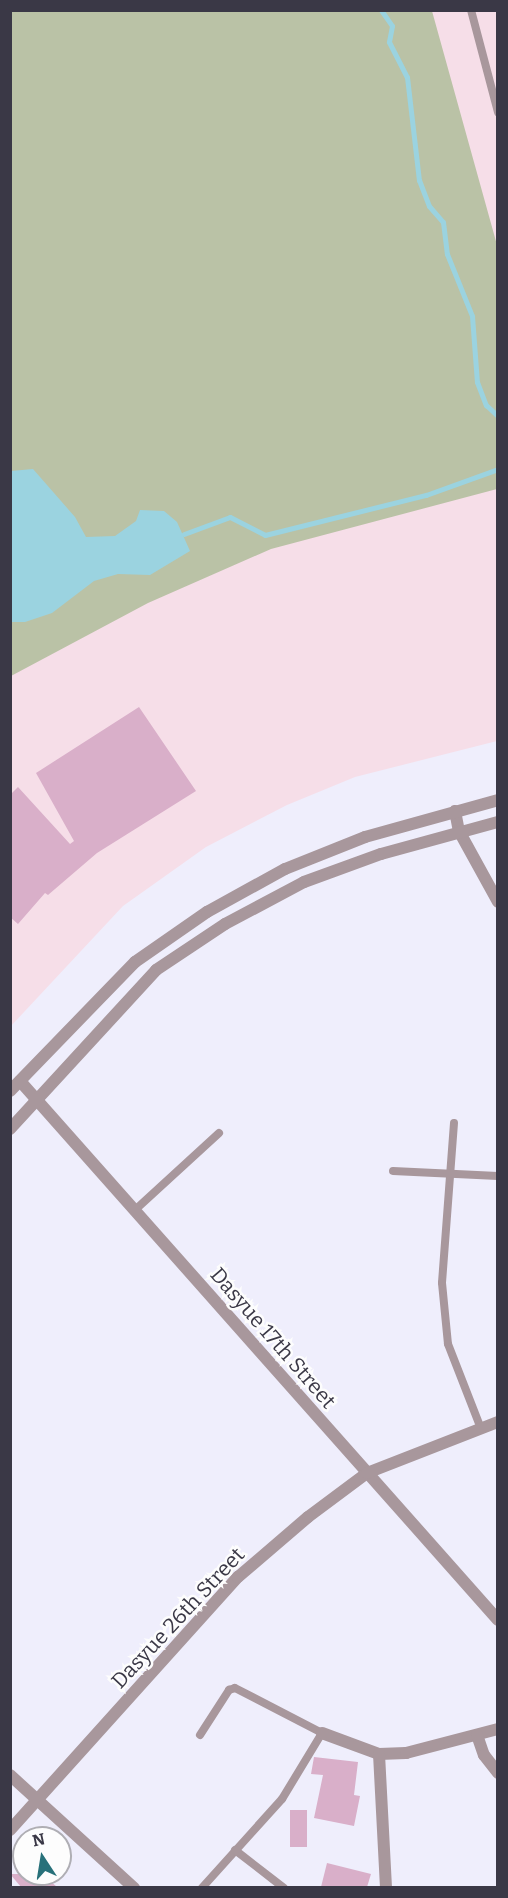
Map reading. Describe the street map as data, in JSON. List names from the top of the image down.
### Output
{
  "streets": {
    "street": ["Dasyue 17th Street", "Dasyue 26th Street"]
  },
  "crossings": [
    ["Dasyue 17th Street", "Dasyue 26th Street"]
  ],
  "north": "top"
}
